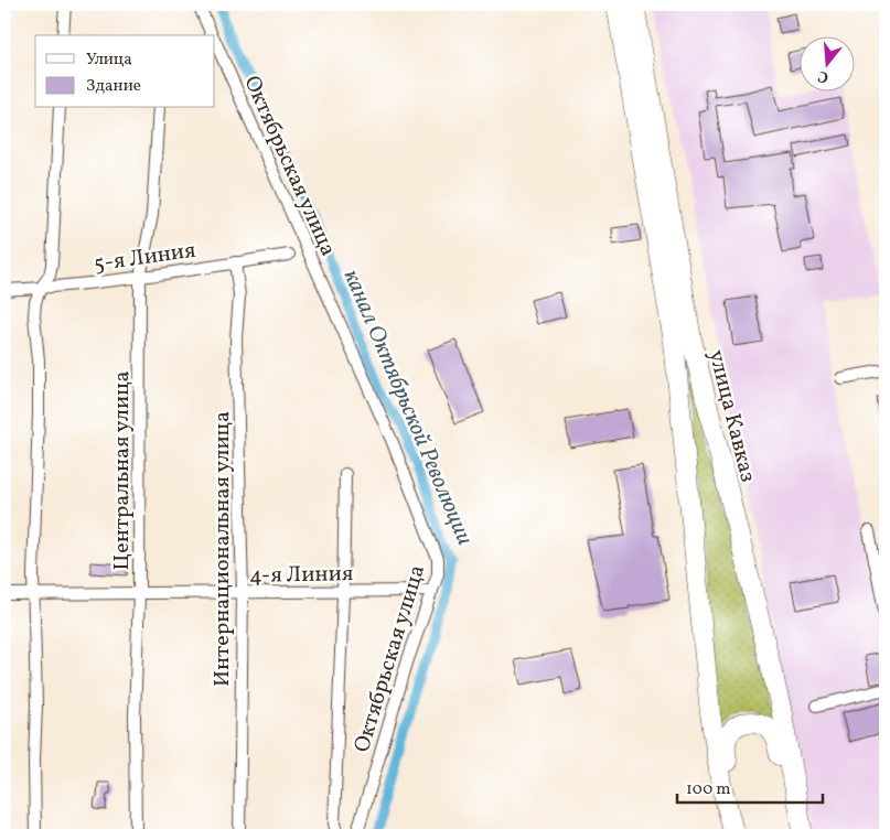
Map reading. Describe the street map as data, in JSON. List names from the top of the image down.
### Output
{
  "streets": {
    "highway": ["улица Кавказ"],
    "street": [
      "Октябрьская улица",
      "5-я Линия",
      "Центральная улица",
      "Интернациональная улица",
      "4-я Линия"
    ]
  },
  "crossings": [
    ["Октябрьская улица", "4-я Линия"],
    ["5-я Линия", "Центральная улица"],
    ["5-я Линия", "Интернациональная улица"],
    ["Центральная улица", "4-я Линия"],
    ["Интернациональная улица", "4-я Линия"]
  ],
  "water": ["канал Октябрьской Революции"],
  "legend": ["Улица", "Здание"],
  "scale_bar": "100 m",
  "north": "bottom"
}
